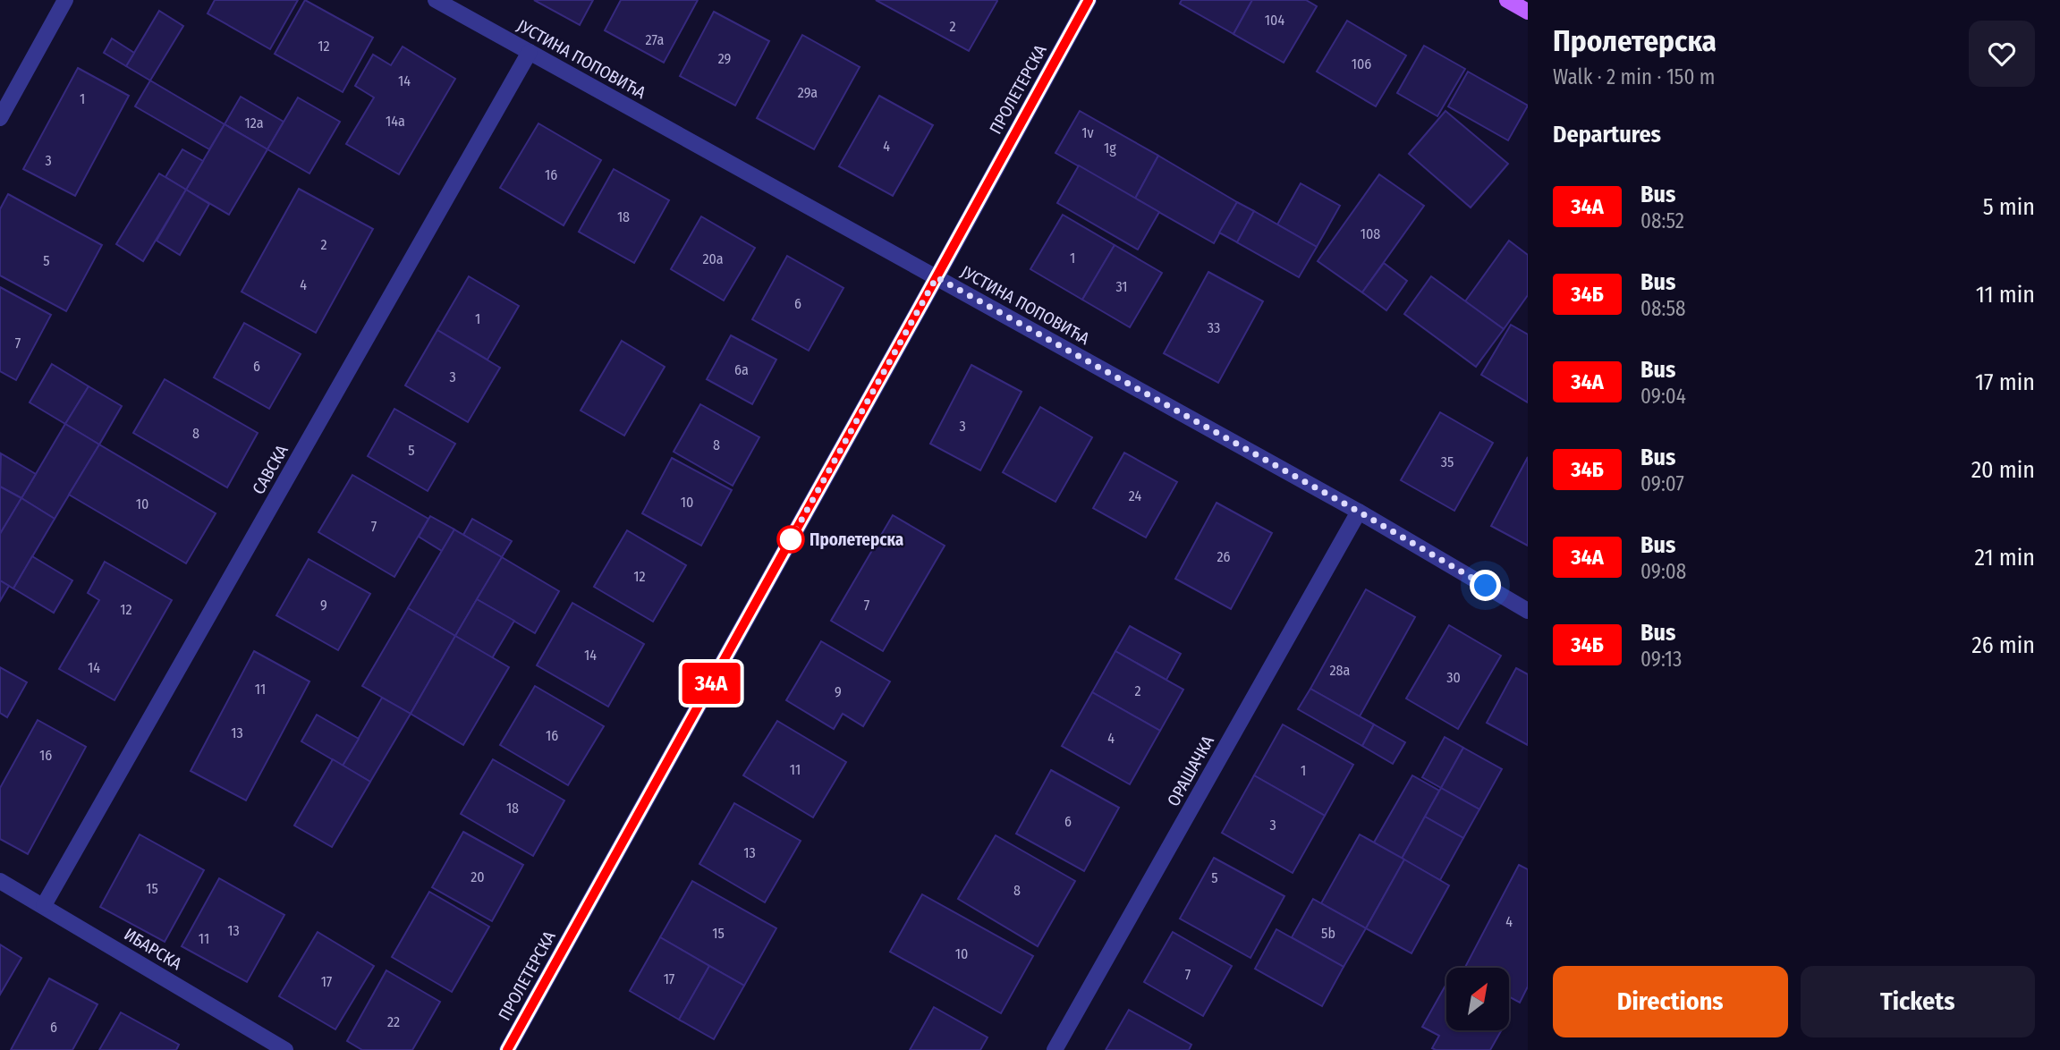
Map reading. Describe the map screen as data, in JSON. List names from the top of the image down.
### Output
{
  "streets": {
    "street": [
      "ЈУСТИНА ПОПОВИЋА",
      "ПРОЛЕТЕРСКА",
      "САВСКА",
      "ОРАШАЧКА",
      "ИБАРСКА"
    ]
  },
  "crossings": [
    ["ЈУСТИНА ПОПОВИЋА", "ПРОЛЕТЕРСКА"],
    ["ЈУСТИНА ПОПОВИЋА", "САВСКА"],
    ["ЈУСТИНА ПОПОВИЋА", "ОРАШАЧКА"],
    ["САВСКА", "ИБАРСКА"]
  ],
  "places": ["Пролетерска"],
  "lines": ["bus line 34А"],
  "house_numbers": [
    "104",
    "2",
    "27a",
    "12",
    "29",
    "106",
    "14",
    "29a",
    "1",
    "14a",
    "12a",
    "1v",
    "4",
    "1g",
    "3",
    "16",
    "18",
    "108",
    "2",
    "1",
    "20a",
    "5",
    "4",
    "31",
    "6",
    "1",
    "33",
    "7",
    "6",
    "6a",
    "3",
    "3",
    "8",
    "8",
    "5",
    "35",
    "24",
    "10",
    "10",
    "7",
    "26",
    "12",
    "9",
    "7",
    "12",
    "14",
    "14",
    "28a",
    "30",
    "11",
    "2",
    "9",
    "13",
    "16",
    "4",
    "16",
    "11",
    "1",
    "18",
    "6",
    "3",
    "13",
    "20",
    "5",
    "15",
    "8",
    "4",
    "13",
    "15",
    "5b",
    "11",
    "10",
    "7",
    "17",
    "17",
    "22",
    "6"
  ],
  "north": "top right",
  "page": {
    "on_map": "34А",
    "heading": [
      ["Пролетерска", "Walk · 2 min · 150 m"],
      "Departures"
    ],
    "list": [
      {
        "mark": "34А",
        "name": "Bus",
        "note": "08:52",
        "value": "5 min"
      },
      {
        "mark": "34Б",
        "name": "Bus",
        "note": "08:58",
        "value": "11 min"
      },
      {
        "mark": "34А",
        "name": "Bus",
        "note": "09:04",
        "value": "17 min"
      },
      {
        "mark": "34Б",
        "name": "Bus",
        "note": "09:07",
        "value": "20 min"
      },
      {
        "mark": "34А",
        "name": "Bus",
        "note": "09:08",
        "value": "21 min"
      },
      {
        "mark": "34Б",
        "name": "Bus",
        "note": "09:13",
        "value": "26 min"
      }
    ],
    "buttons": ["Directions", "Tickets"]
  }
}
